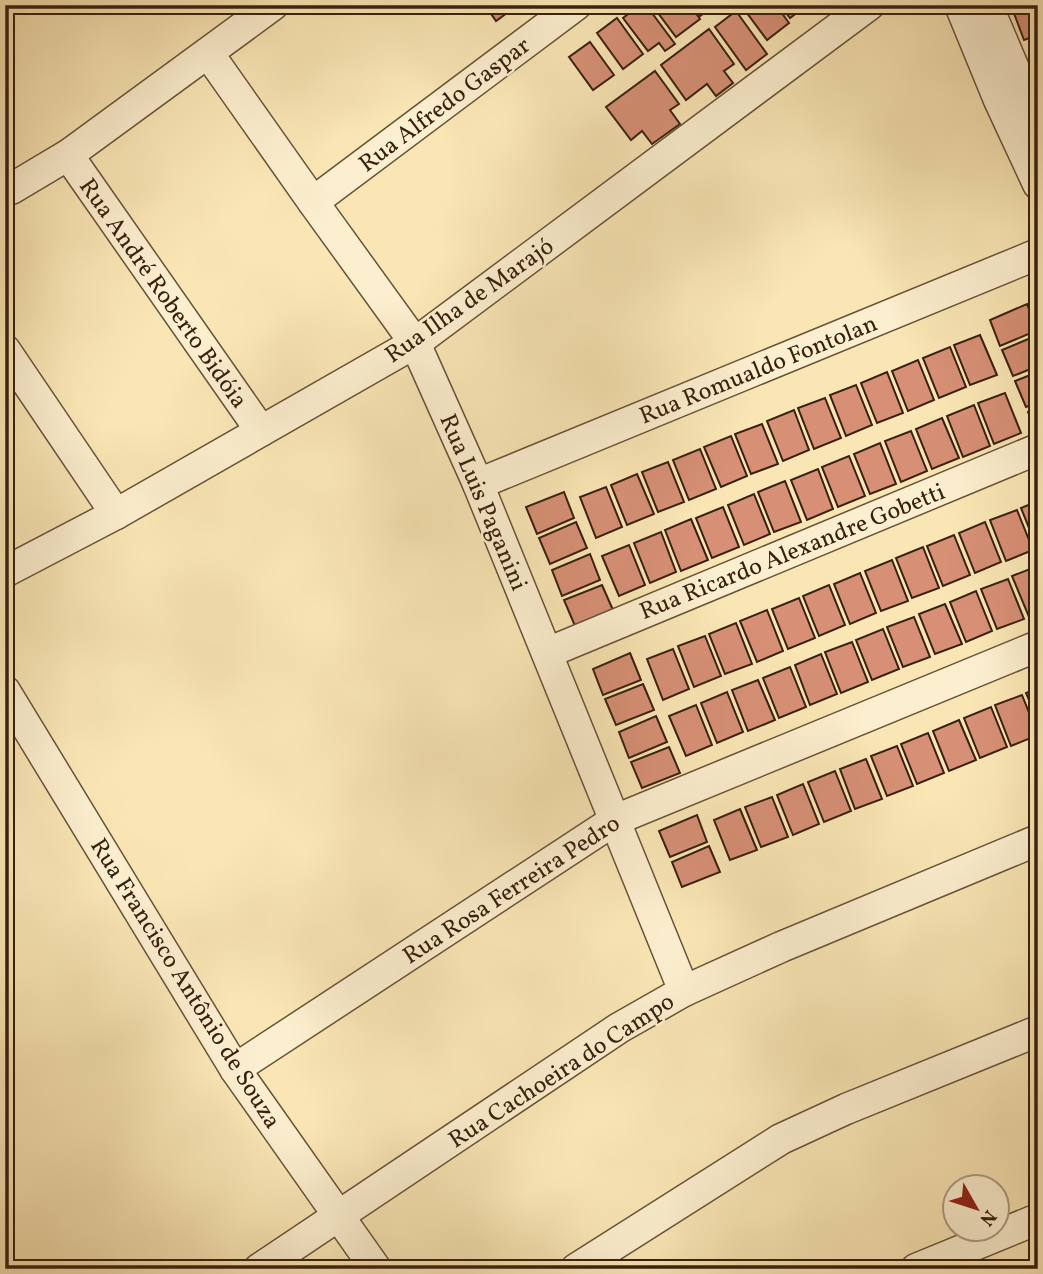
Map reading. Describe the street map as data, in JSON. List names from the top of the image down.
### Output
{
  "streets": {
    "street": [
      "Rua Alfredo Gaspar",
      "Rua André Roberto Bidóia",
      "Rua Ilha de Marajó",
      "Rua Romualdo Fontolan",
      "Rua Luis Paganini",
      "Rua Ricardo Alexandre Gobetti",
      "Rua Rosa Ferreira Pedro",
      "Rua Francisco Antônio de Souza",
      "Rua Cachoeira do Campo"
    ]
  },
  "crossings": [
    ["Rua Alfredo Gaspar", "Rua Luis Paganini"],
    ["Rua André Roberto Bidóia", "Rua Ilha de Marajó"],
    ["Rua Ilha de Marajó", "Rua Luis Paganini"],
    ["Rua Romualdo Fontolan", "Rua Luis Paganini"],
    ["Rua Luis Paganini", "Rua Ricardo Alexandre Gobetti"],
    ["Rua Luis Paganini", "Rua Rosa Ferreira Pedro"],
    ["Rua Luis Paganini", "Rua Cachoeira do Campo"],
    ["Rua Rosa Ferreira Pedro", "Rua Francisco Antônio de Souza"],
    ["Rua Francisco Antônio de Souza", "Rua Cachoeira do Campo"]
  ],
  "north": "bottom right"
}
